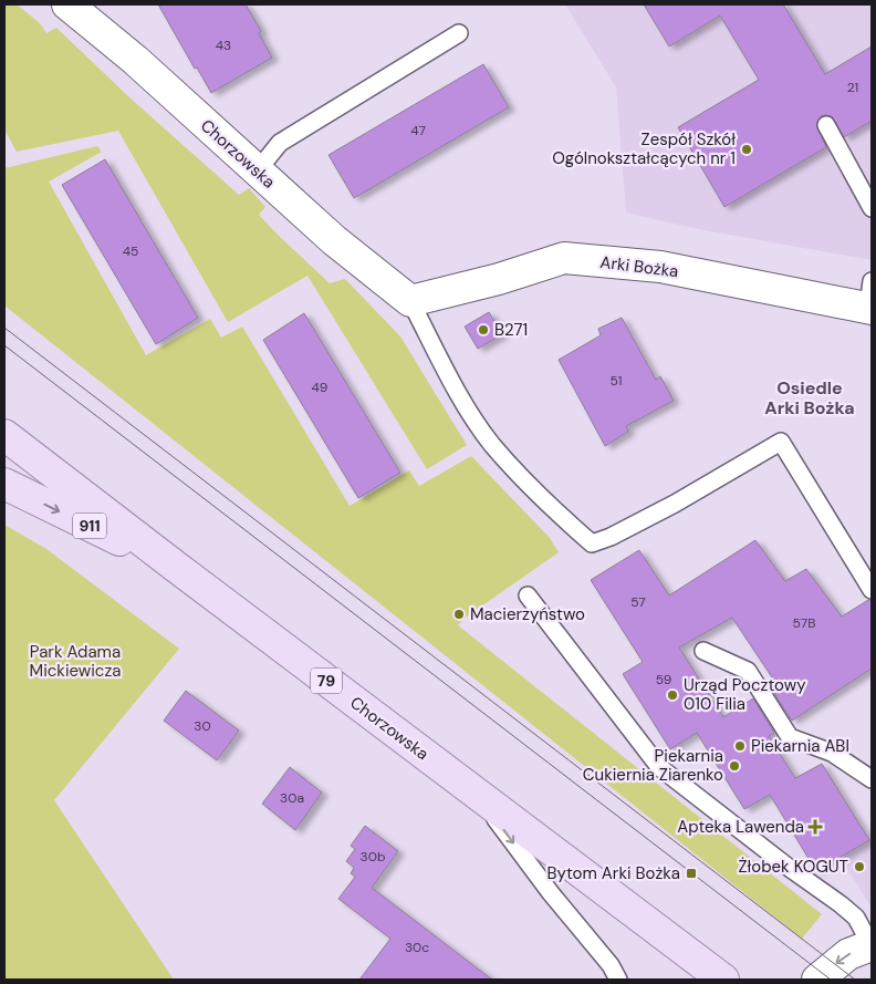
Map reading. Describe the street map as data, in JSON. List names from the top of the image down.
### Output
{
  "streets": {
    "main road": ["Chorzowska", "911", "79"],
    "street": ["Arki Bożka"]
  },
  "crossings": [
    ["Chorzowska", "Arki Bożka"],
    ["Chorzowska", "911"]
  ],
  "districts": ["Osiedle Arki Bożka"],
  "parks": ["Park Adama Mickiewicza"],
  "places": {
    "other": [
      "Zespół Szkół Ogólnokształcących nr 1",
      "B271",
      "Macierzyństwo",
      "Urząd Pocztowy 010 Filia",
      "Piekarnia ABI",
      "Piekarnia Cukiernia Ziarenko",
      "Żłobek KOGUT"
    ],
    "health": ["Apteka Lawenda"],
    "transit": ["Bytom Arki Bożka"]
  },
  "house_numbers": [
    "43",
    "21",
    "47",
    "45",
    "51",
    "49",
    "57",
    "57B",
    "59",
    "30",
    "30a",
    "30b",
    "30c"
  ]
}
